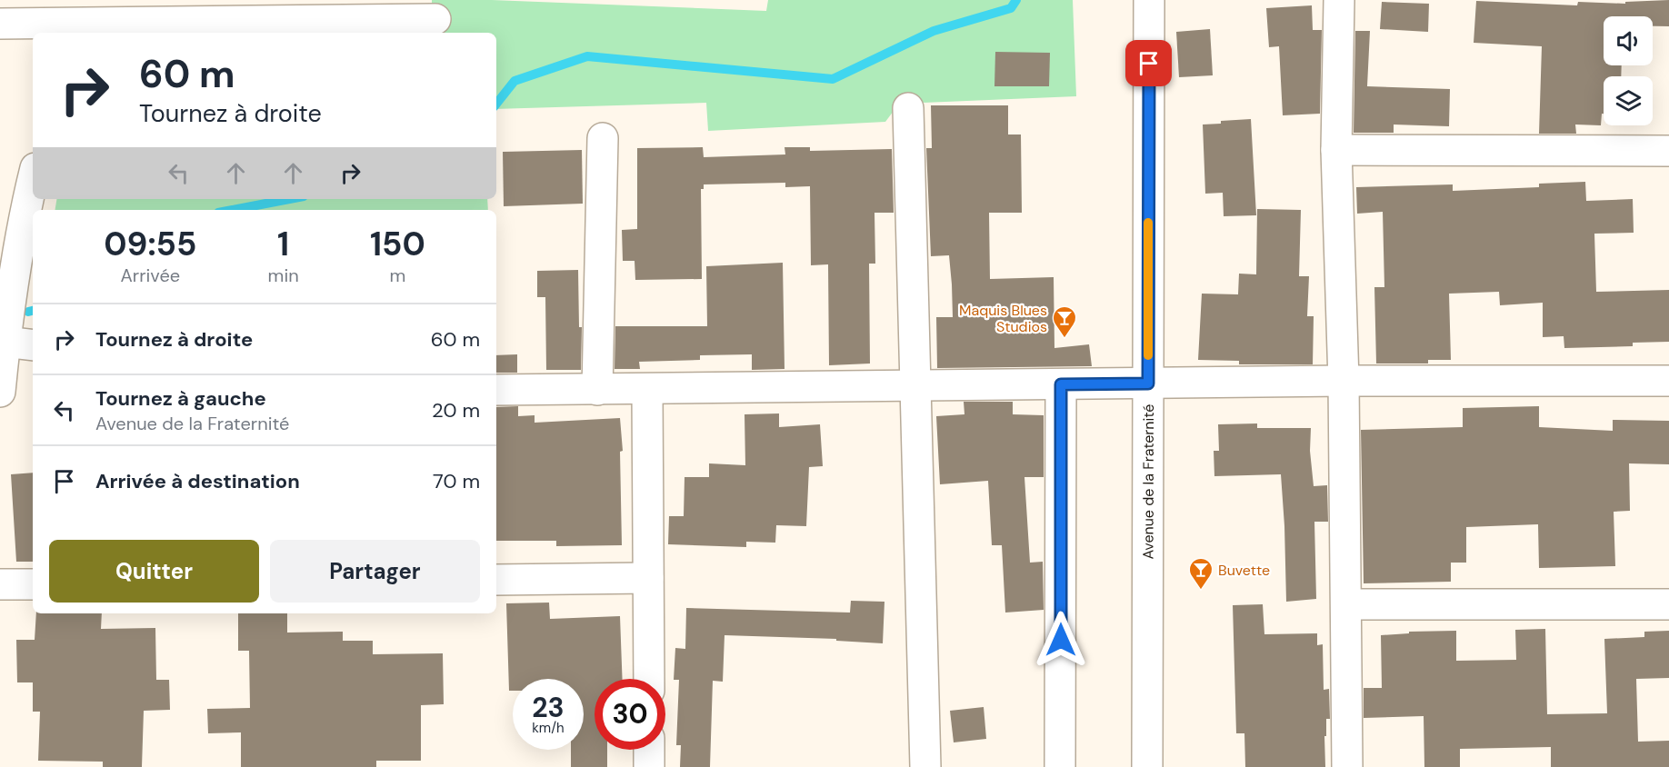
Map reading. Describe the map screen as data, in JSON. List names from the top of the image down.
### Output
{
  "streets": {
    "street": ["Avenue de la Fraternité"]
  },
  "places": {
    "bar": ["Maquis Blues Studios", "Buvette"]
  },
  "page": {
    "turn": ["60 m", "Tournez à droite"],
    "eta": [
      "09:55",
      "Arrivée",
      "1",
      "min",
      "150",
      "m"
    ],
    "list": [
      {
        "name": "Tournez à droite",
        "value": "60 m"
      },
      {
        "name": "Tournez à gauche",
        "note": "Avenue de la Fraternité",
        "value": "20 m"
      },
      {
        "name": "Arrivée à destination",
        "value": "70 m"
      }
    ],
    "buttons": ["Quitter", "Partager"],
    "speed": "23 km/h",
    "limit": "30"
  }
}
